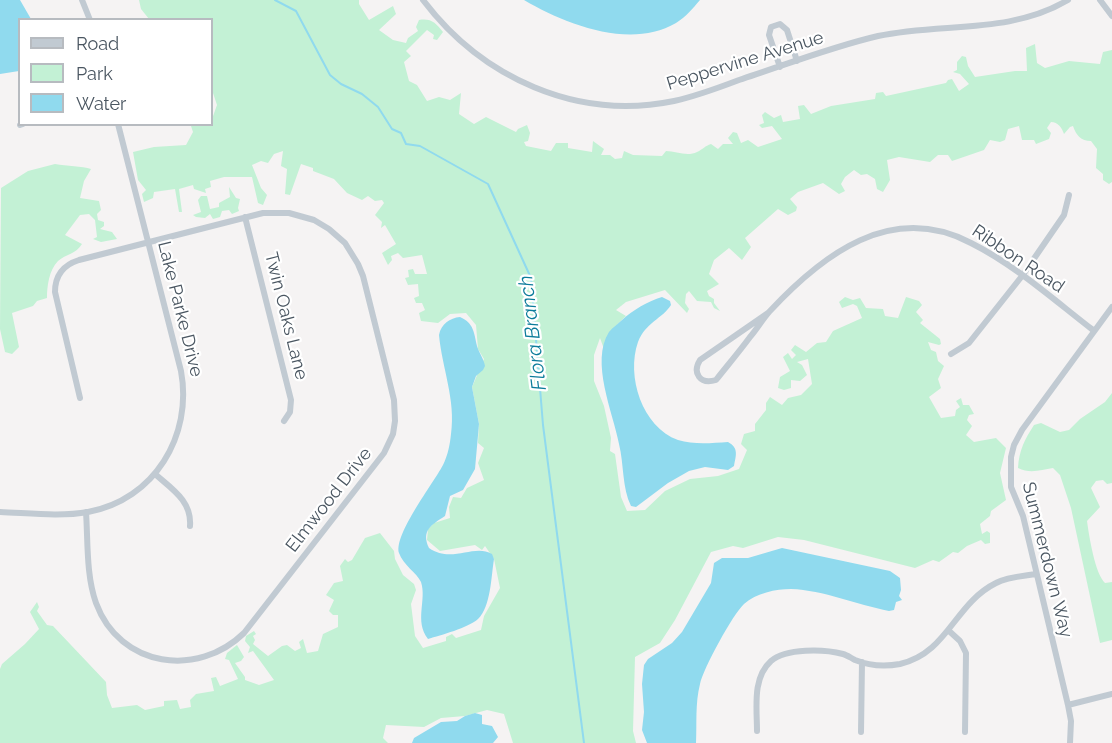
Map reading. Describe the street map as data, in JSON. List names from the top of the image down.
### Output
{
  "streets": {
    "street": [
      "Peppervine Avenue",
      "Ribbon Road",
      "Lake Parke Drive",
      "Twin Oaks Lane",
      "Elmwood Drive",
      "Summerdown Way"
    ]
  },
  "crossings": [
    ["Ribbon Road", "Summerdown Way"],
    ["Lake Parke Drive", "Elmwood Drive"],
    ["Twin Oaks Lane", "Elmwood Drive"]
  ],
  "water": ["Flora Branch"],
  "legend": ["Road", "Park", "Water"]
}
